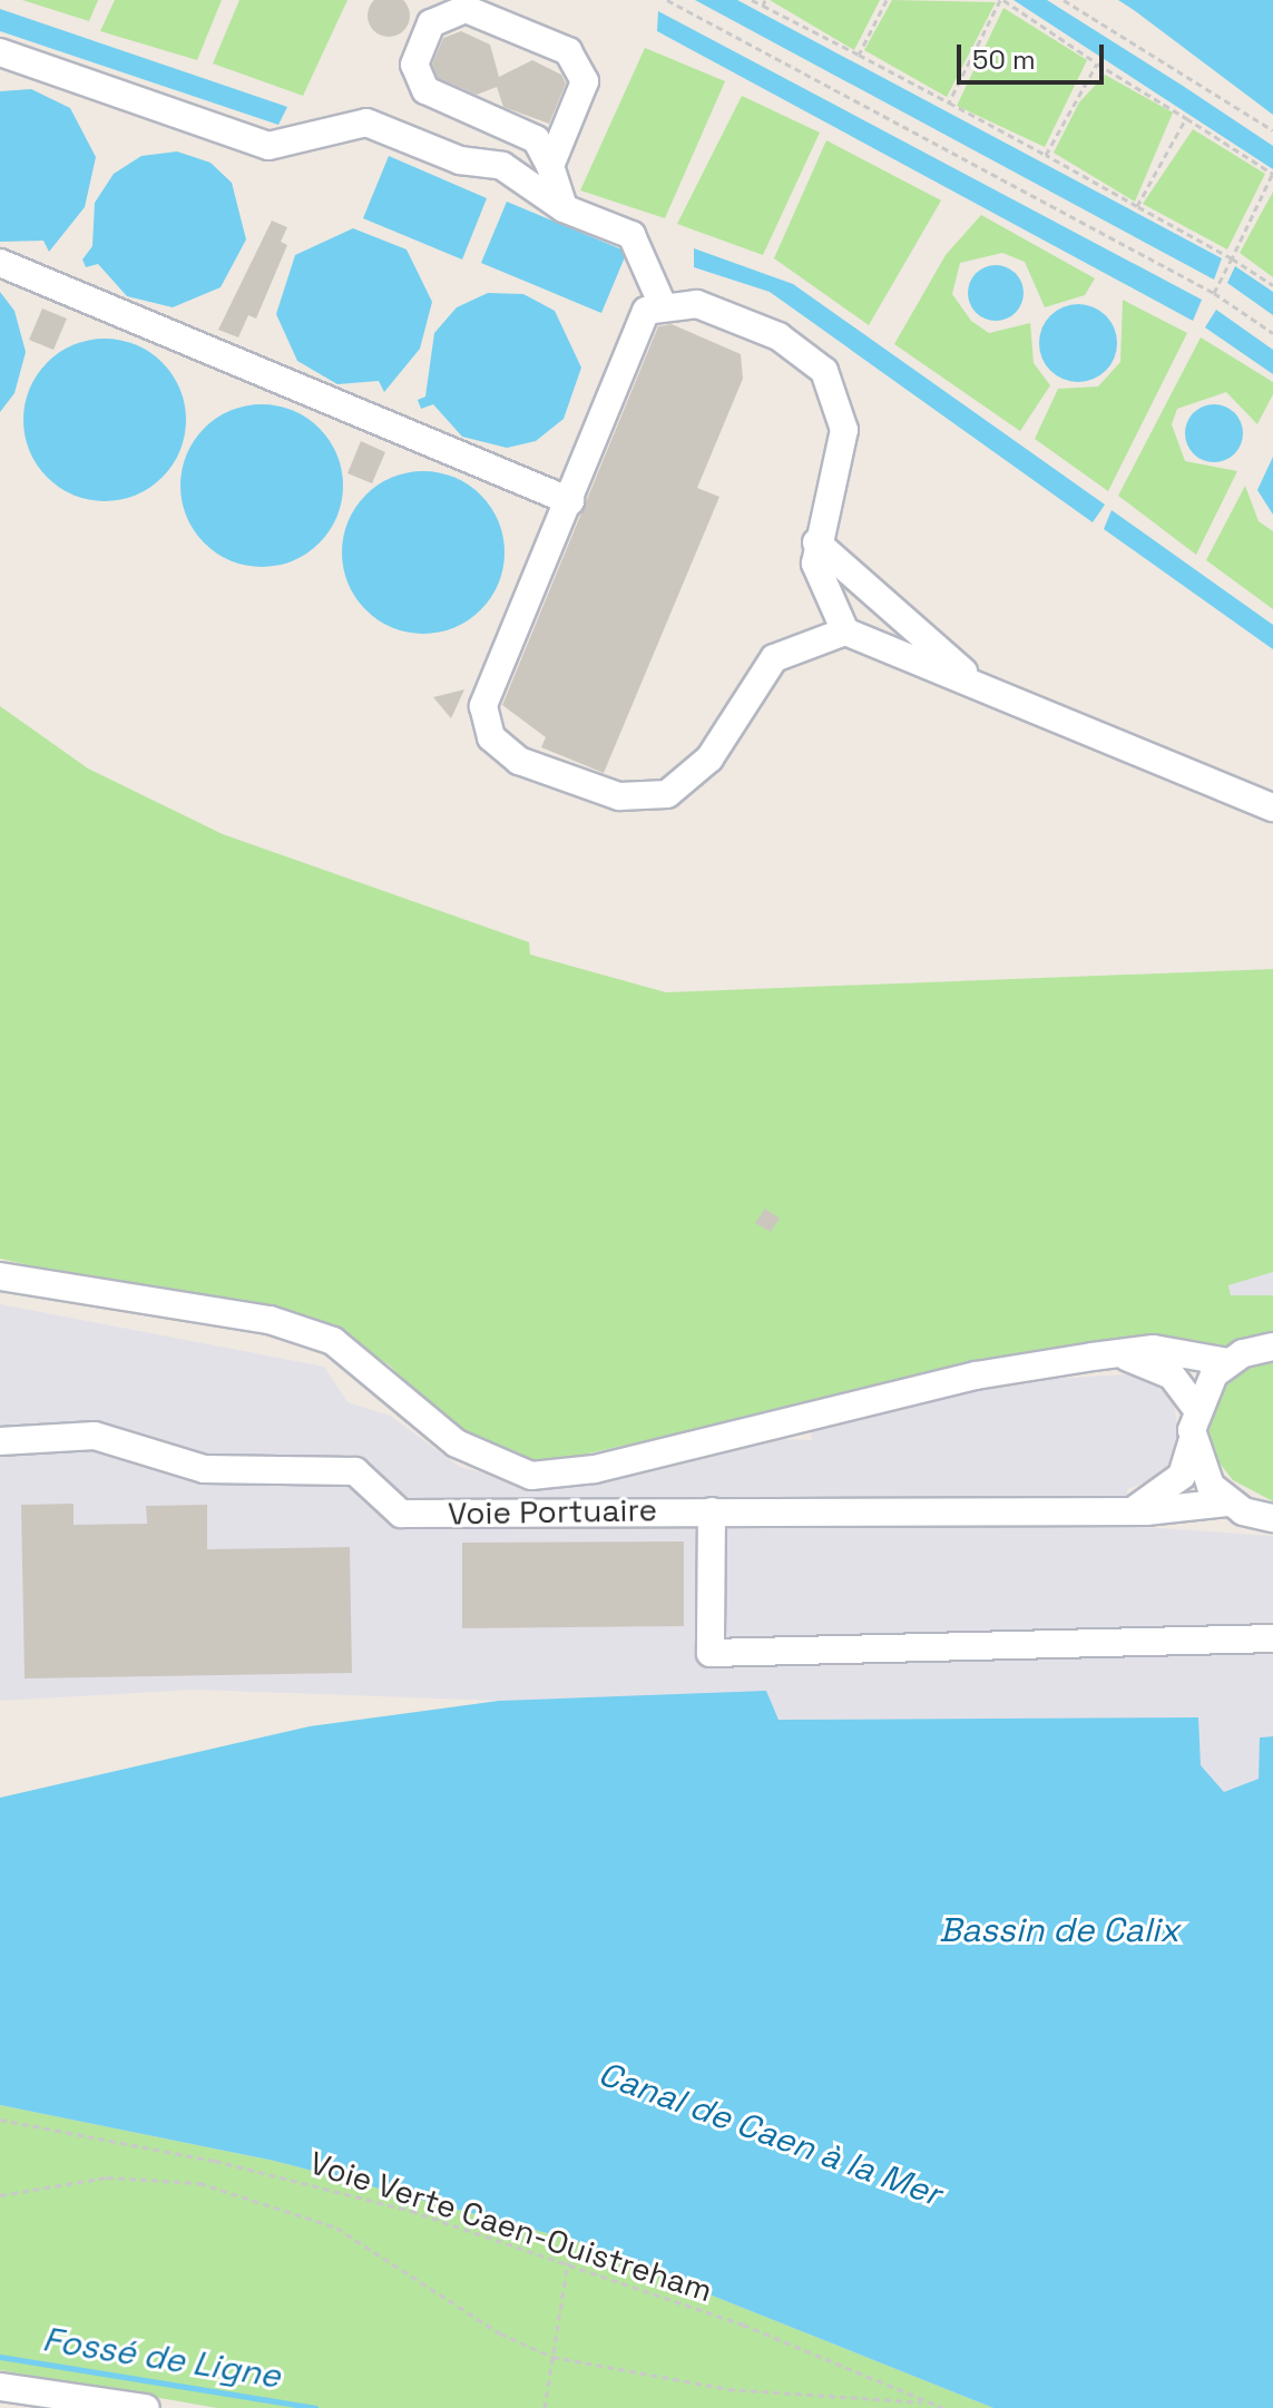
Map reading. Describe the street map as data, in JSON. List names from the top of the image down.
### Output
{
  "streets": {
    "street": ["Voie Portuaire"],
    "path": ["Voie Verte Caen-Ouistreham"]
  },
  "water": ["Bassin de Calix", "Canal de Caen à la Mer", "Fossé de Ligne"],
  "scale_bar": "50 m"
}
